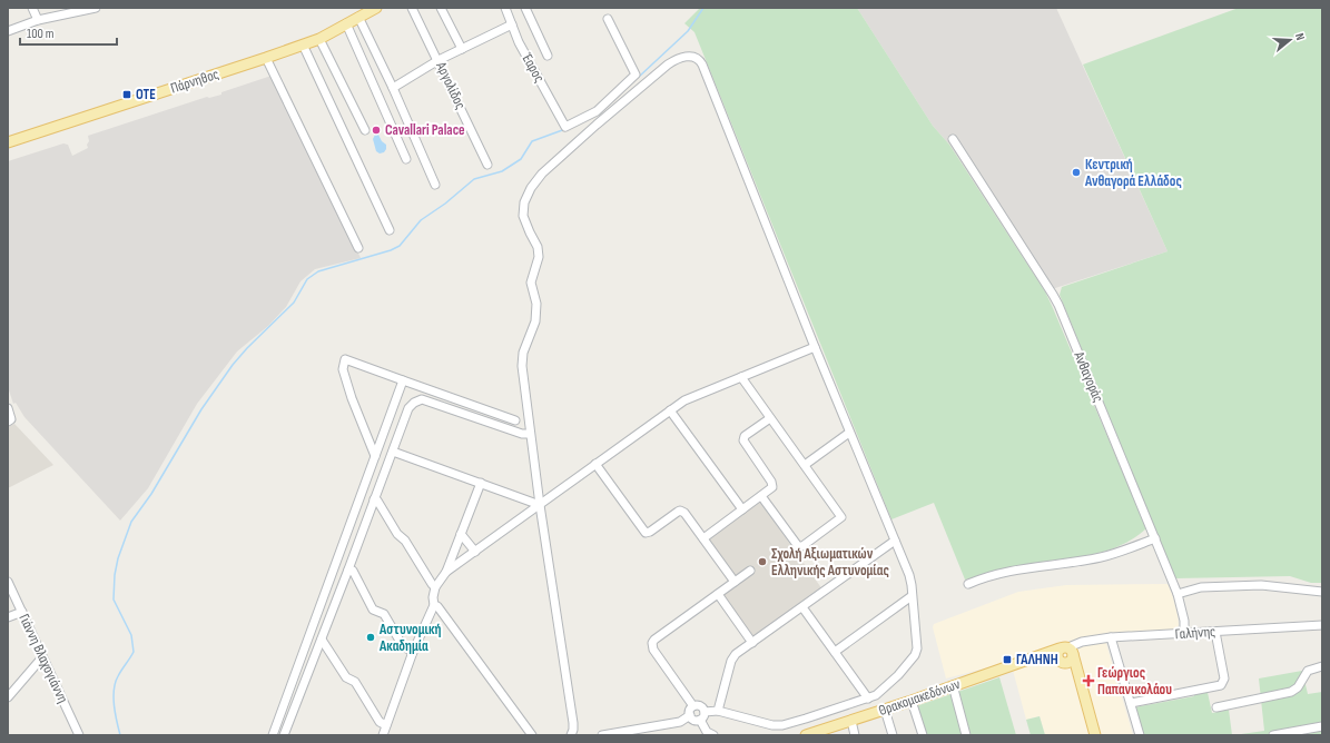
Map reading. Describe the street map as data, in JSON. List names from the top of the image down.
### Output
{
  "streets": {
    "main road": ["Πάρνηθος", "Θρακομακεδόνων"],
    "street": [
      "Έαρος",
      "Αργολίδος",
      "Ανθαγοράς",
      "Γαλήνης",
      "Γιάννη Βλαχογιάννη"
    ]
  },
  "crossings": [
    ["Ανθαγοράς", "Γαλήνης"],
    ["Γαλήνης", "Θρακομακεδόνων"]
  ],
  "places": {
    "transit": ["ΟΤΕ", "ΓΑΛΗΝΗ"],
    "other": [
      "Cavallari Palace",
      "Κεντρική Ανθαγορά Ελλάδος",
      "Σχολή Αξιωματικών Ελληνικής Αστυνομίας",
      "Αστυνομική Ακαδημία"
    ],
    "health": ["Γεώργιος Παπανικολάου"]
  },
  "scale_bar": "100 m",
  "north": "right"
}
